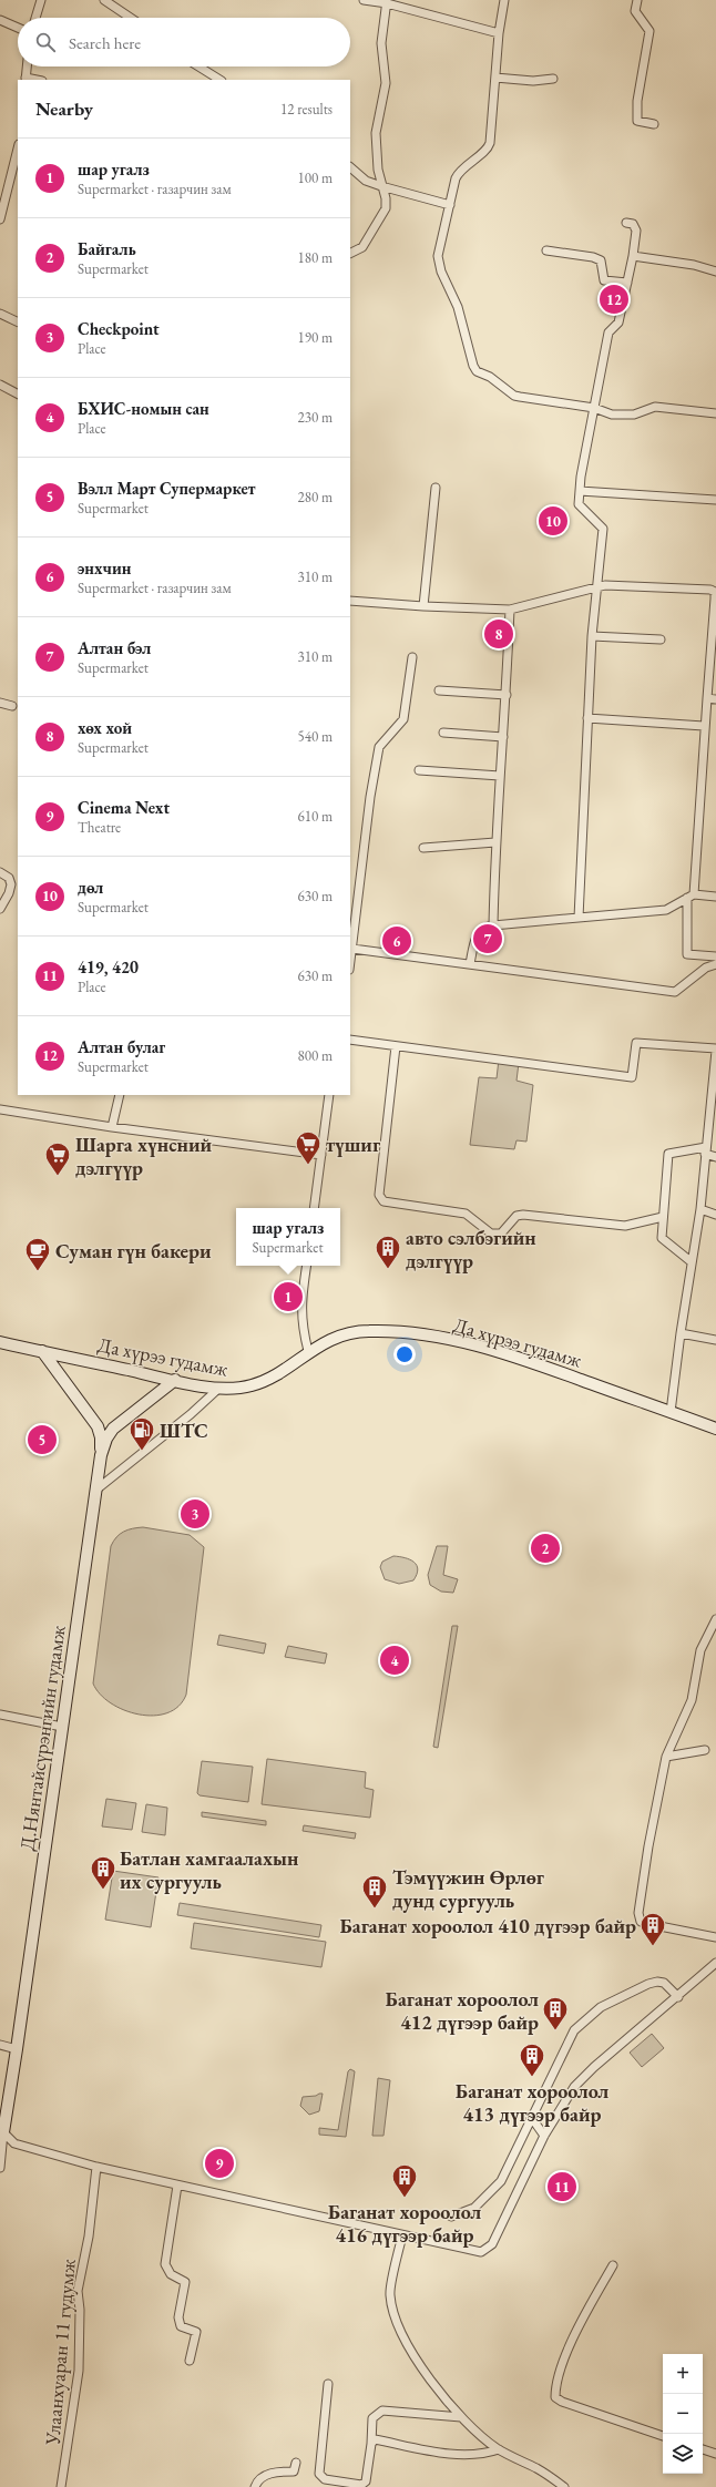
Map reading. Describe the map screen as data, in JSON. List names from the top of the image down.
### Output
{
  "streets": {
    "main road": ["Да хүрээ гудамж", "Д.Нянтайсүрэнгийн гудамж"],
    "street": ["Улаанхуаран 11 гудумж"]
  },
  "crossings": [
    ["Да хүрээ гудамж", "Д.Нянтайсүрэнгийн гудамж"]
  ],
  "places": {
    "supermarket": ["түшиг", "Шарга хүнсний дэлгүүр"],
    "building": [
      "авто сэлбэгийн дэлгүүр",
      "Батлан хамгаалахын их сургууль",
      "Тэмүүжин Өрлөг дунд сургууль",
      "Баганат хороолол 410 дүгээр байр",
      "Баганат хороолол 412 дүгээр байр",
      "Баганат хороолол 413 дүгээр байр",
      "Баганат хороолол 416 дүгээр байр"
    ],
    "cafe": ["Суман гүн бакери"],
    "fuel station": ["ШТС"]
  },
  "page": {
    "search": "Search here",
    "heading": ["Nearby", "12 results"],
    "list": [
      {
        "mark": "1",
        "name": "шар угалз",
        "note": "Supermarket · газарчин зам",
        "value": "100 m"
      },
      {
        "mark": "2",
        "name": "Байгаль",
        "note": "Supermarket",
        "value": "180 m"
      },
      {
        "mark": "3",
        "name": "Checkpoint",
        "note": "Place",
        "value": "190 m"
      },
      {
        "mark": "4",
        "name": "БХИС-номын сан",
        "note": "Place",
        "value": "230 m"
      },
      {
        "mark": "5",
        "name": "Вэлл Март Супермаркет",
        "note": "Supermarket",
        "value": "280 m"
      },
      {
        "mark": "6",
        "name": "энхчин",
        "note": "Supermarket · газарчин зам",
        "value": "310 m"
      },
      {
        "mark": "7",
        "name": "Алтан бэл",
        "note": "Supermarket",
        "value": "310 m"
      },
      {
        "mark": "8",
        "name": "хөх хой",
        "note": "Supermarket",
        "value": "540 m"
      },
      {
        "mark": "9",
        "name": "Cinema Next",
        "note": "Theatre",
        "value": "610 m"
      },
      {
        "mark": "10",
        "name": "дөл",
        "note": "Supermarket",
        "value": "630 m"
      },
      {
        "mark": "11",
        "name": "419, 420",
        "note": "Place",
        "value": "630 m"
      },
      {
        "mark": "12",
        "name": "Алтан булаг",
        "note": "Supermarket",
        "value": "800 m"
      }
    ],
    "pins": [
      "12",
      "10",
      "8",
      "7",
      "6",
      "1",
      "5",
      "3",
      "2",
      "4",
      "9",
      "11"
    ],
    "popup": ["шар угалз", "Supermarket"],
    "map_buttons": ["+", "−"]
  }
}
